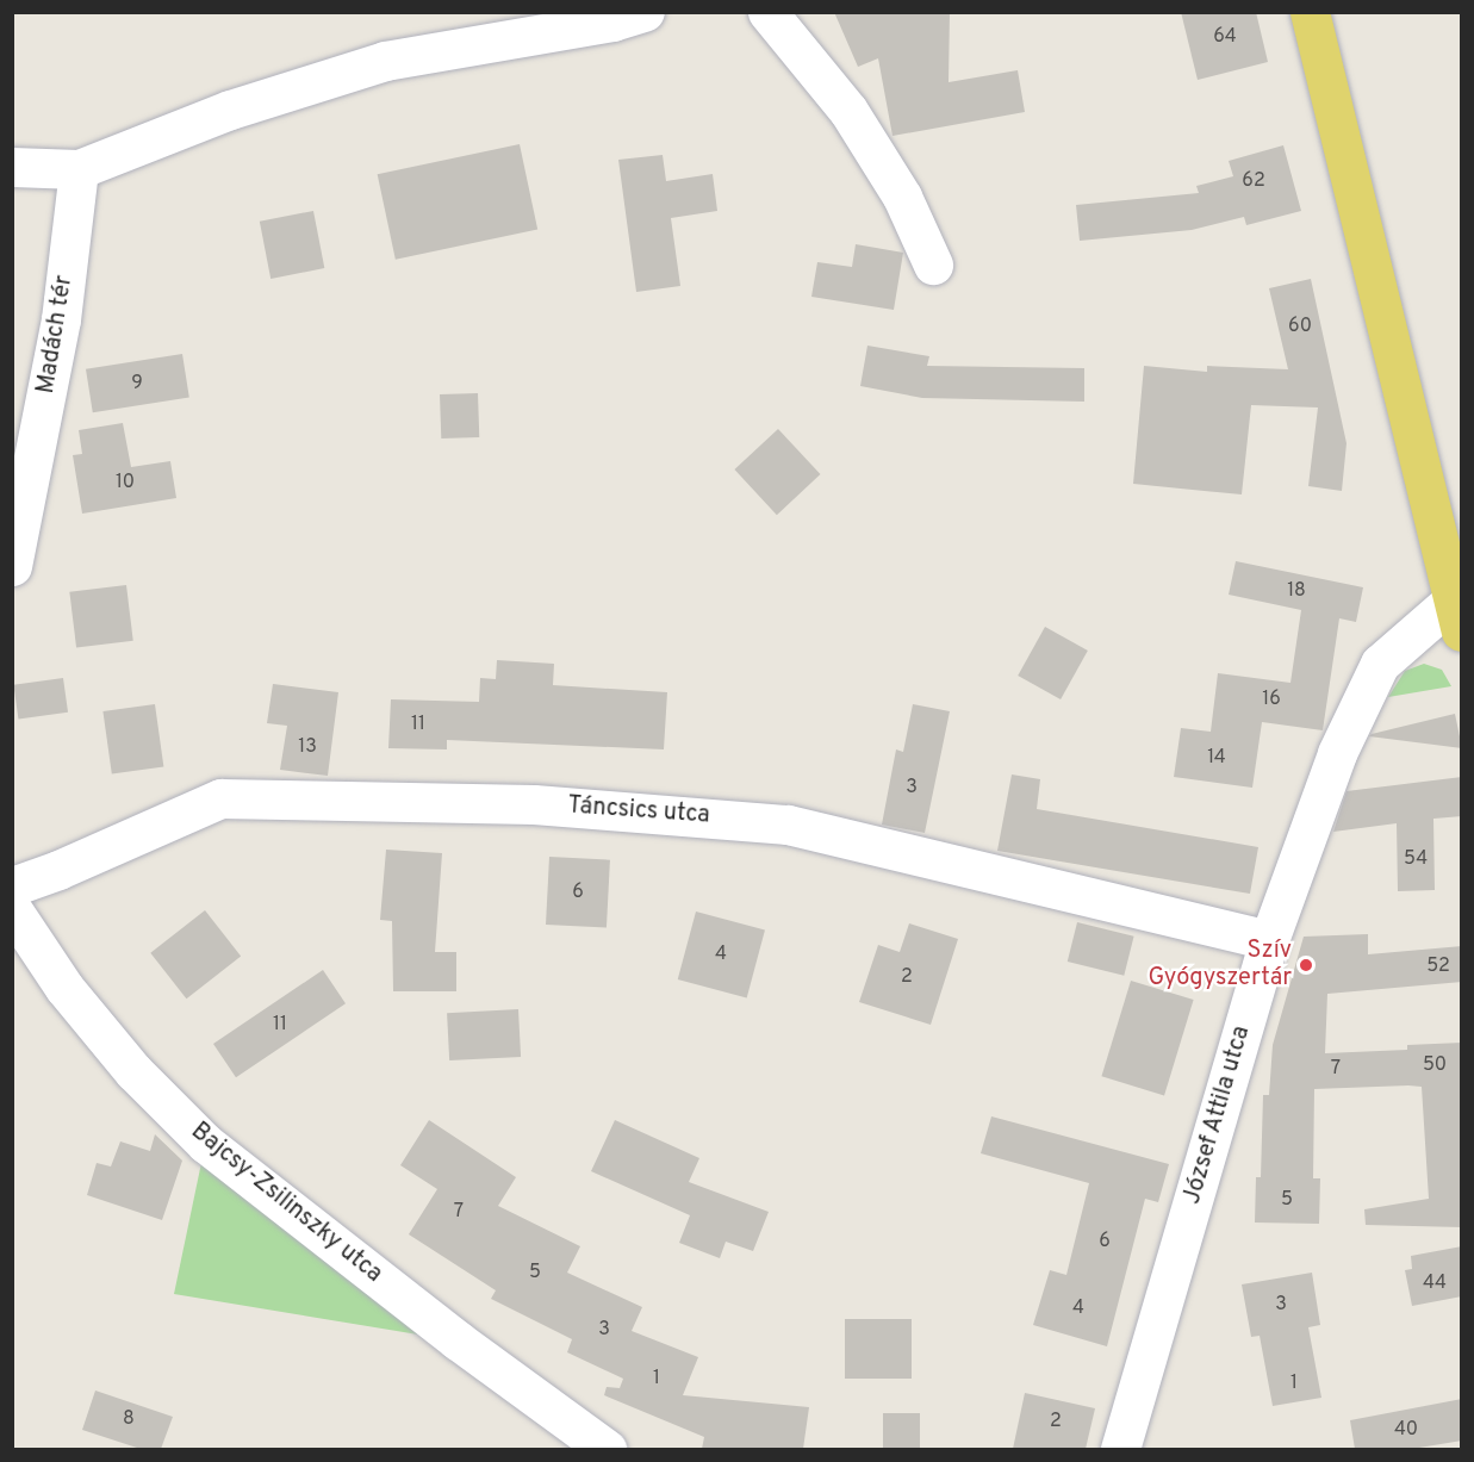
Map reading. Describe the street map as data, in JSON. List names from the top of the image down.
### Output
{
  "streets": {
    "street": [
      "Madách tér",
      "Táncsics utca",
      "József Attila utca",
      "Bajcsy-Zsilinszky utca"
    ]
  },
  "crossings": [
    ["Táncsics utca", "József Attila utca"]
  ],
  "places": ["Szív Gyógyszertár"],
  "house_numbers": [
    "64",
    "62",
    "60",
    "9",
    "10",
    "18",
    "16",
    "11",
    "13",
    "14",
    "3",
    "54",
    "6",
    "4",
    "52",
    "2",
    "11",
    "50",
    "7",
    "5",
    "7",
    "6",
    "5",
    "44",
    "3",
    "4",
    "3",
    "1",
    "1",
    "8",
    "2",
    "40"
  ]
}
